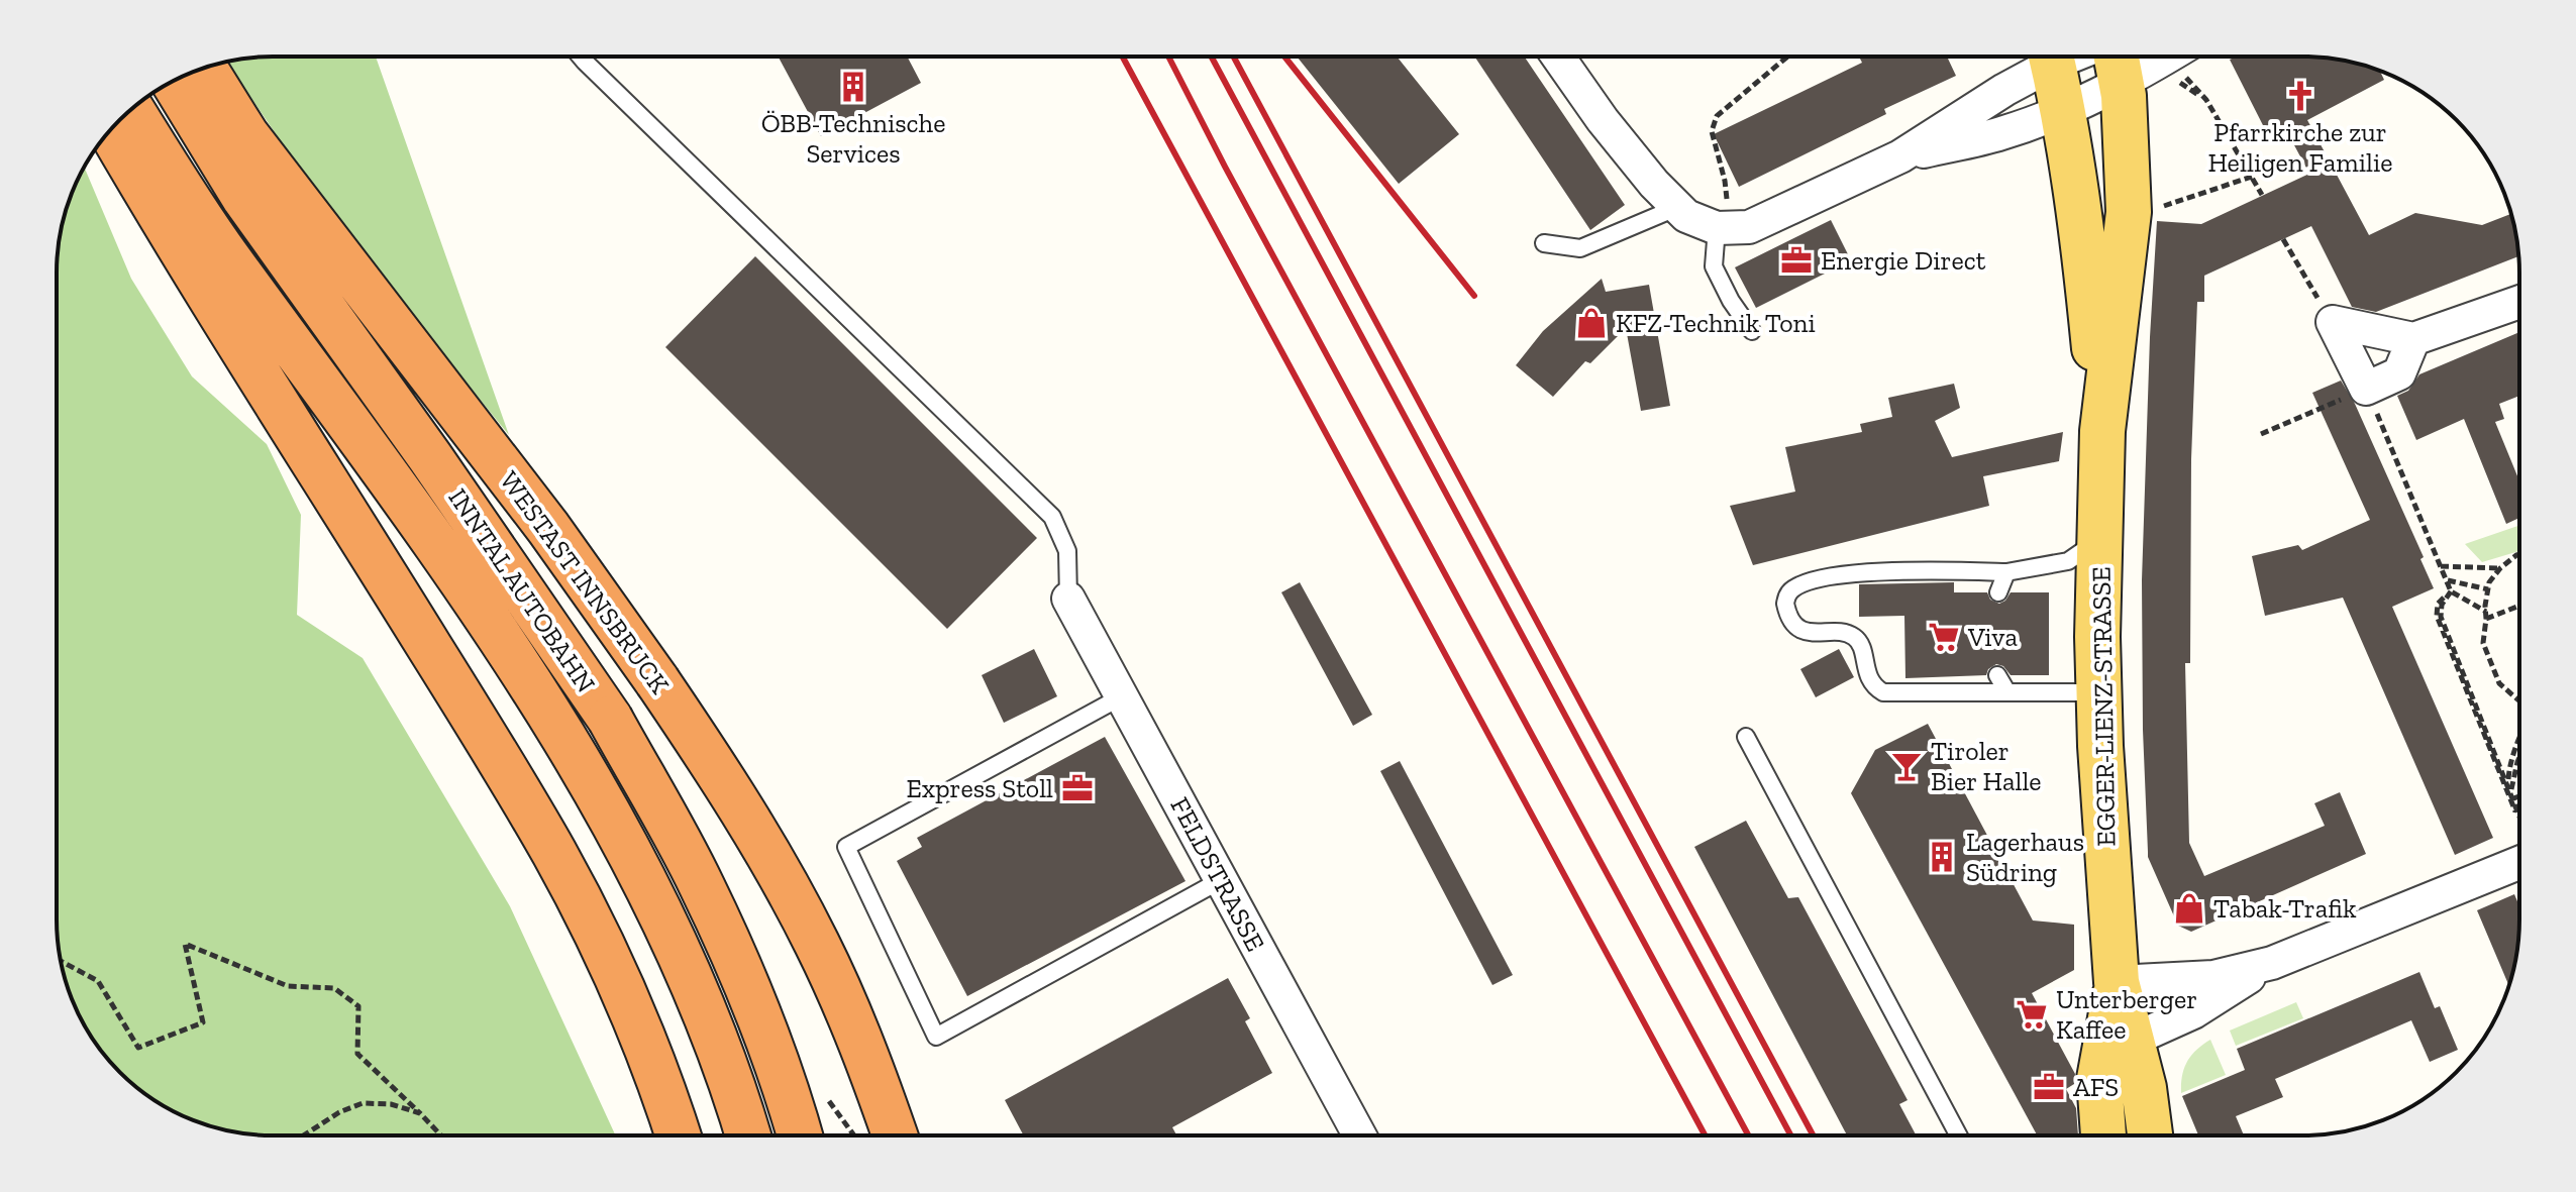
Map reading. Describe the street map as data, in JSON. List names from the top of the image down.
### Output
{
  "streets": {
    "highway": ["WESTAST INNSBRUCK", "INNTAL AUTOBAHN"],
    "main road": ["EGGER-LIENZ-STRASSE"],
    "street": ["FELDSTRASSE"]
  },
  "places": {
    "building": ["ÖBB-Technische Services", "Lagerhaus Südring"],
    "church": ["Pfarrkirche zur Heiligen Familie"],
    "office": ["Energie Direct", "Express Stoll", "AFS"],
    "shop": ["KFZ-Technik Toni", "Tabak-Trafik"],
    "supermarket": ["Viva", "Unterberger Kaffee"],
    "bar": ["Tiroler Bier Halle"]
  }
}
